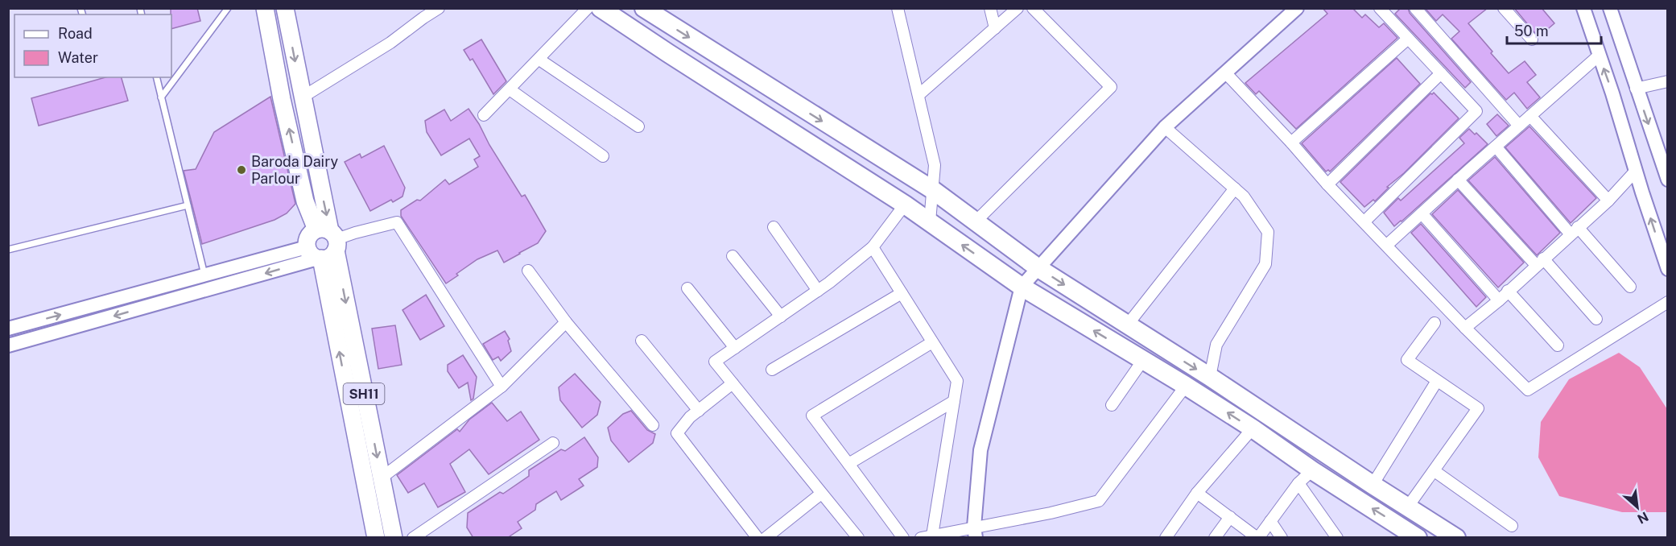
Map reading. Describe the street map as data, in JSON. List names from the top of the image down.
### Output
{
  "streets": {
    "main road": ["SH11"]
  },
  "places": ["Baroda Dairy Parlour"],
  "legend": ["Road", "Water"],
  "scale_bar": "50 m",
  "north": "bottom right"
}
